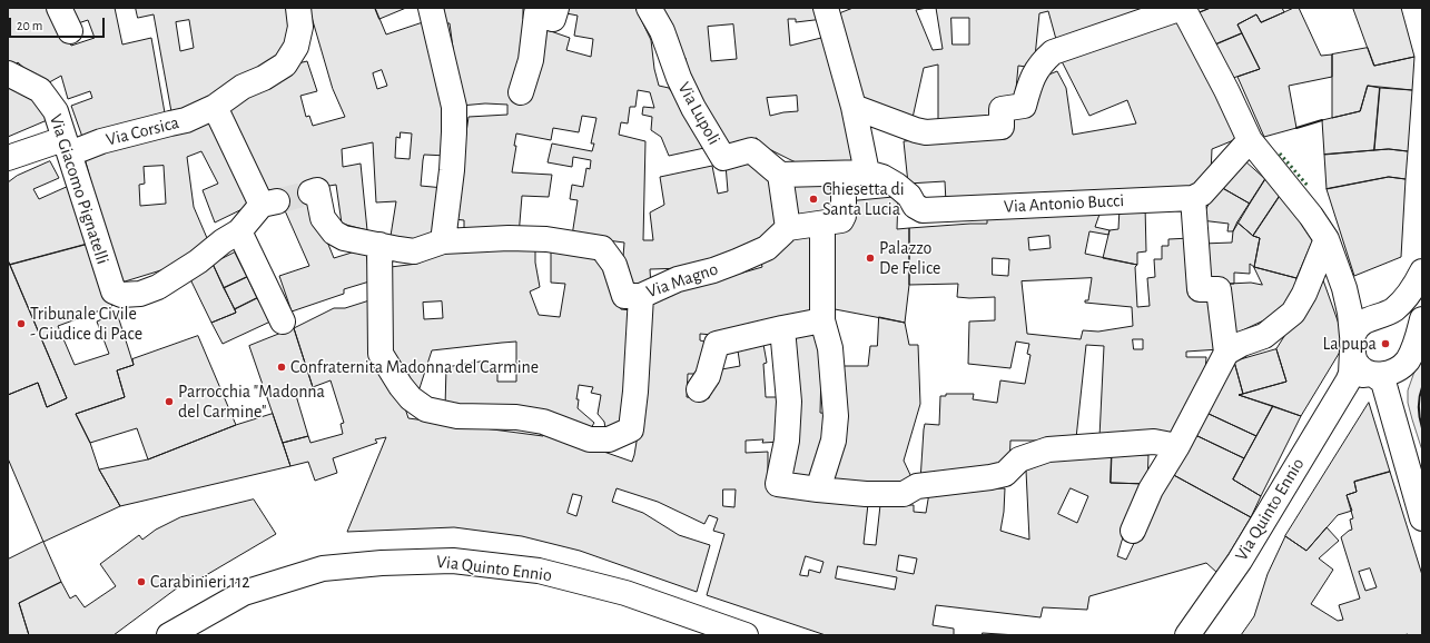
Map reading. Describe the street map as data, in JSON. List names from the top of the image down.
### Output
{
  "streets": {
    "street": [
      "Via Lupoli",
      "Via Corsica",
      "Via Giacomo Pignatelli",
      "Via Antonio Bucci",
      "Via Magno",
      "Via Quinto Ennio"
    ]
  },
  "crossings": [
    ["Via Corsica", "Via Giacomo Pignatelli"]
  ],
  "places": [
    "Chiesetta di Santa Lucia",
    "Palazzo De Felice",
    "Tribunale Civile - Giudice di Pace",
    "La pupa",
    "Confraternita Madonna del Carmine",
    "Parrocchia \"Madonna del Carmine\"",
    "Carabinieri 112"
  ],
  "scale_bar": "20 m"
}
